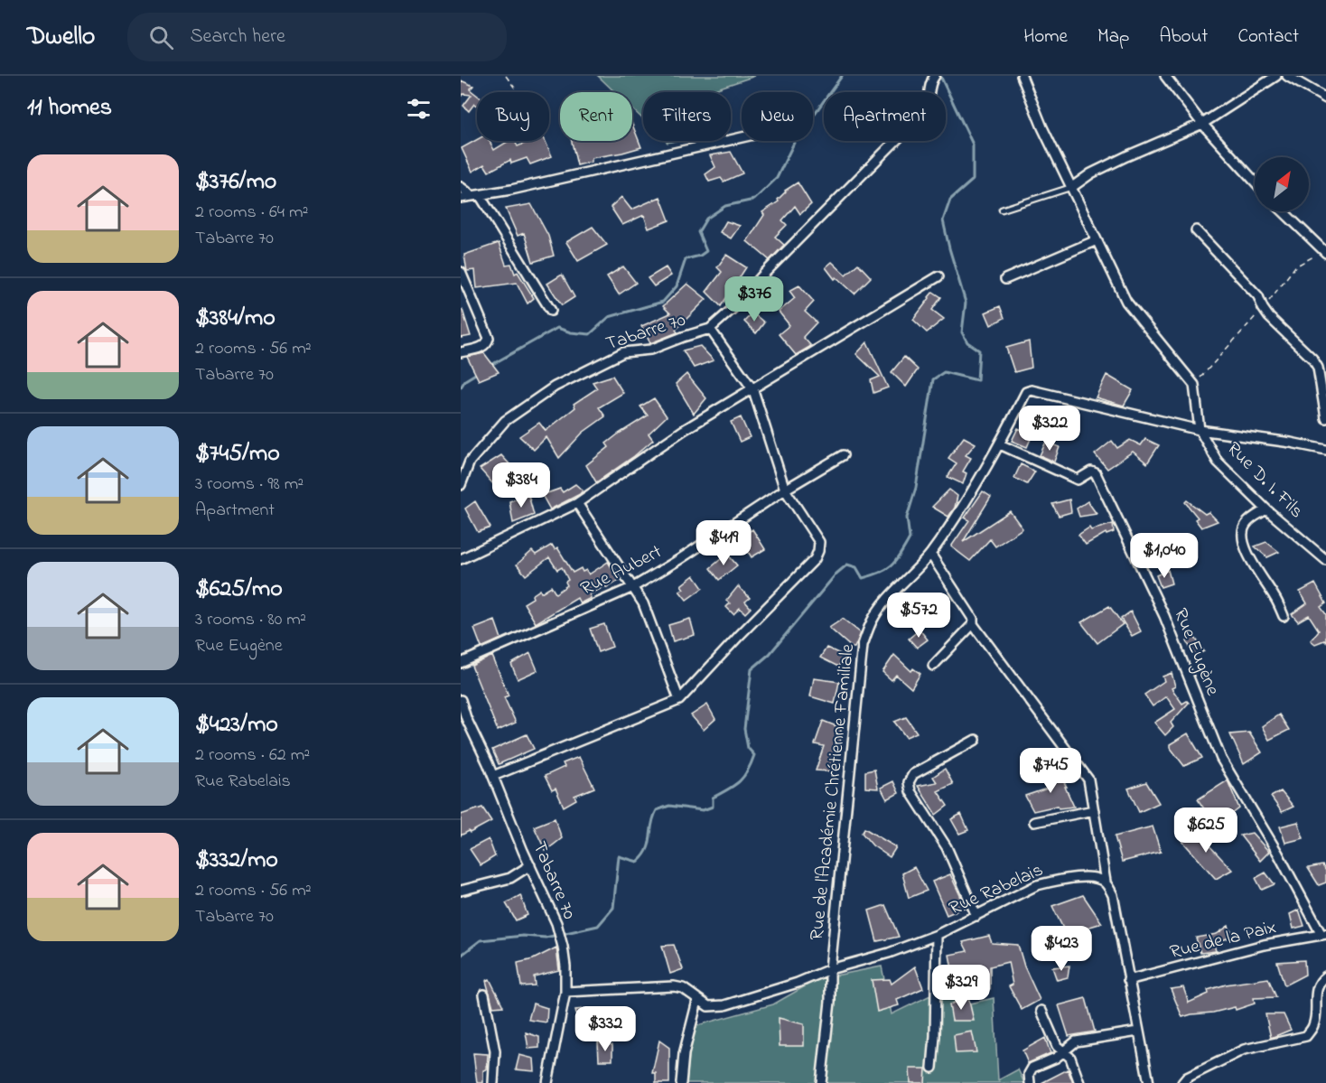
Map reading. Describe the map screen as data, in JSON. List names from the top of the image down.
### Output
{
  "streets": {
    "street": [
      "Tabarre 70",
      "Rue D. I. Fils",
      "Rue Aubert",
      "Rue Eugène",
      "Rue de l'Académie Chrétienne Familiale",
      "Rue Rabelais",
      "Rue de la Paix"
    ]
  },
  "crossings": [
    ["Rue D. I. Fils", "Rue de l'Académie Chrétienne Familiale"],
    ["Rue Eugène", "Rue de l'Académie Chrétienne Familiale"],
    ["Rue Eugène", "Rue de la Paix"],
    ["Rue de l'Académie Chrétienne Familiale", "Rue Rabelais"]
  ],
  "north": "top right",
  "page": {
    "header": "Dwello",
    "search": "Search here",
    "nav": [
      "Home",
      "Map",
      "About",
      "Contact"
    ],
    "heading": "11 homes",
    "chip": [
      "Buy",
      "Rent",
      "Filters",
      "New",
      "Apartment"
    ],
    "list": [
      {
        "name": "$376/mo",
        "note": "2 rooms · 64 m² · Tabarre 70"
      },
      {
        "name": "$384/mo",
        "note": "2 rooms · 56 m² · Tabarre 70"
      },
      {
        "name": "$745/mo",
        "note": "3 rooms · 98 m² · Apartment"
      },
      {
        "name": "$625/mo",
        "note": "3 rooms · 80 m² · Rue Eugène"
      },
      {
        "name": "$423/mo",
        "note": "2 rooms · 62 m² · Rue Rabelais"
      },
      {
        "name": "$332/mo",
        "note": "2 rooms · 56 m² · Tabarre 70"
      }
    ],
    "price": [
      "$376",
      "$322",
      "$384",
      "$419",
      "$1,040",
      "$572",
      "$745",
      "$625",
      "$423",
      "$329",
      "$332"
    ]
  }
}
